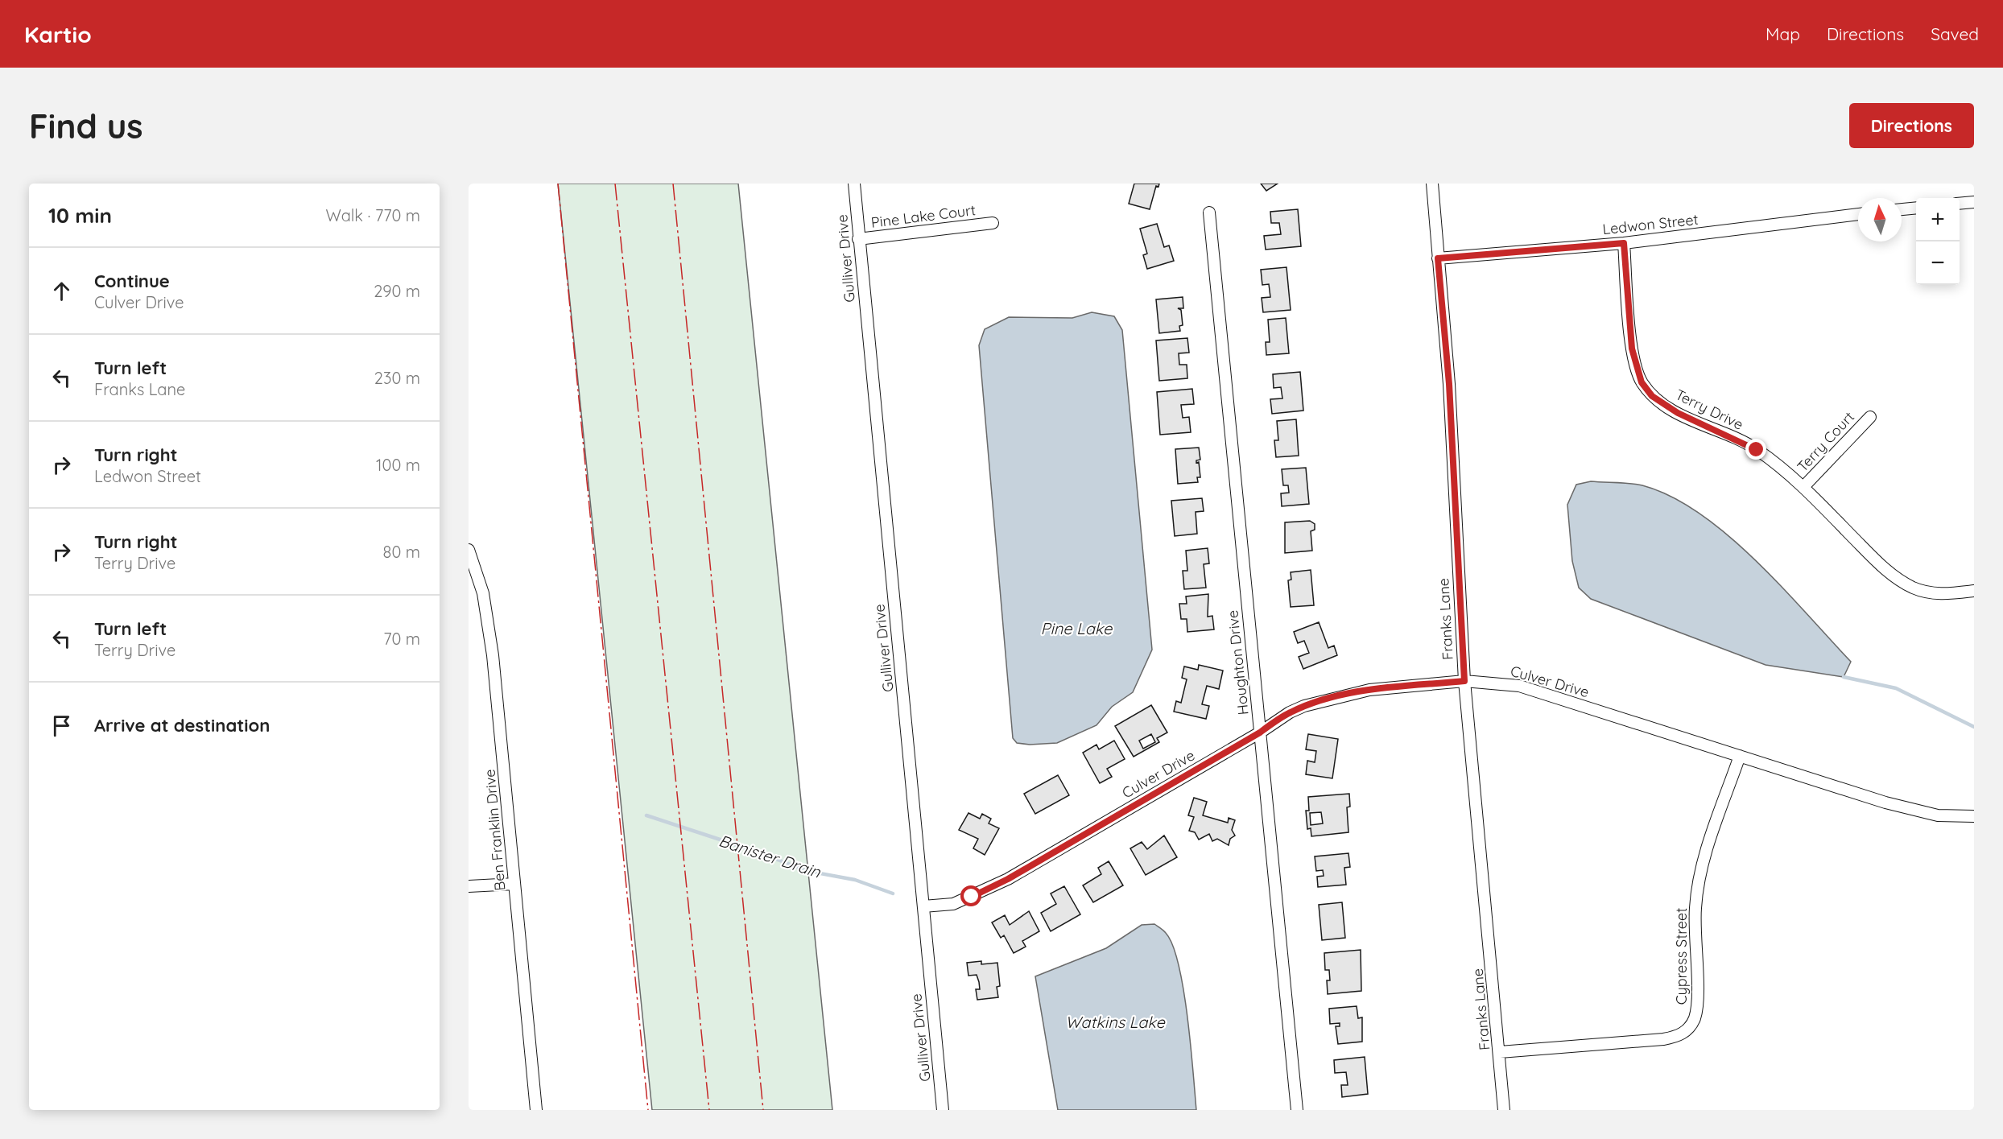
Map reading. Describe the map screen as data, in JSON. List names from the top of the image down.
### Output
{
  "streets": {
    "street": [
      "Pine Lake Court",
      "Ledwon Street",
      "Gulliver Drive",
      "Terry Drive",
      "Terry Court",
      "Franks Lane",
      "Houghton Drive",
      "Culver Drive",
      "Ben Franklin Drive",
      "Cypress Street"
    ]
  },
  "crossings": [
    ["Pine Lake Court", "Gulliver Drive"],
    ["Ledwon Street", "Terry Drive"],
    ["Ledwon Street", "Franks Lane"],
    ["Gulliver Drive", "Culver Drive"],
    ["Terry Drive", "Terry Court"],
    ["Franks Lane", "Culver Drive"],
    ["Franks Lane", "Cypress Street"],
    ["Houghton Drive", "Culver Drive"],
    ["Culver Drive", "Cypress Street"]
  ],
  "water": ["Pine Lake", "Banister Drain", "Watkins Lake"],
  "north": "top",
  "page": {
    "header": "Kartio",
    "nav": ["Map", "Directions", "Saved"],
    "buttons": "Directions",
    "title": "Find us",
    "heading": ["10 min", "Walk · 770 m"],
    "map_buttons": ["+", "−"],
    "list": [
      ["Continue", "Culver Drive", "290 m"],
      ["Turn left", "Franks Lane", "230 m"],
      ["Turn right", "Ledwon Street", "100 m"],
      ["Turn right", "Terry Drive", "80 m"],
      ["Turn left", "Terry Drive", "70 m"],
      "Arrive at destination"
    ]
  }
}
